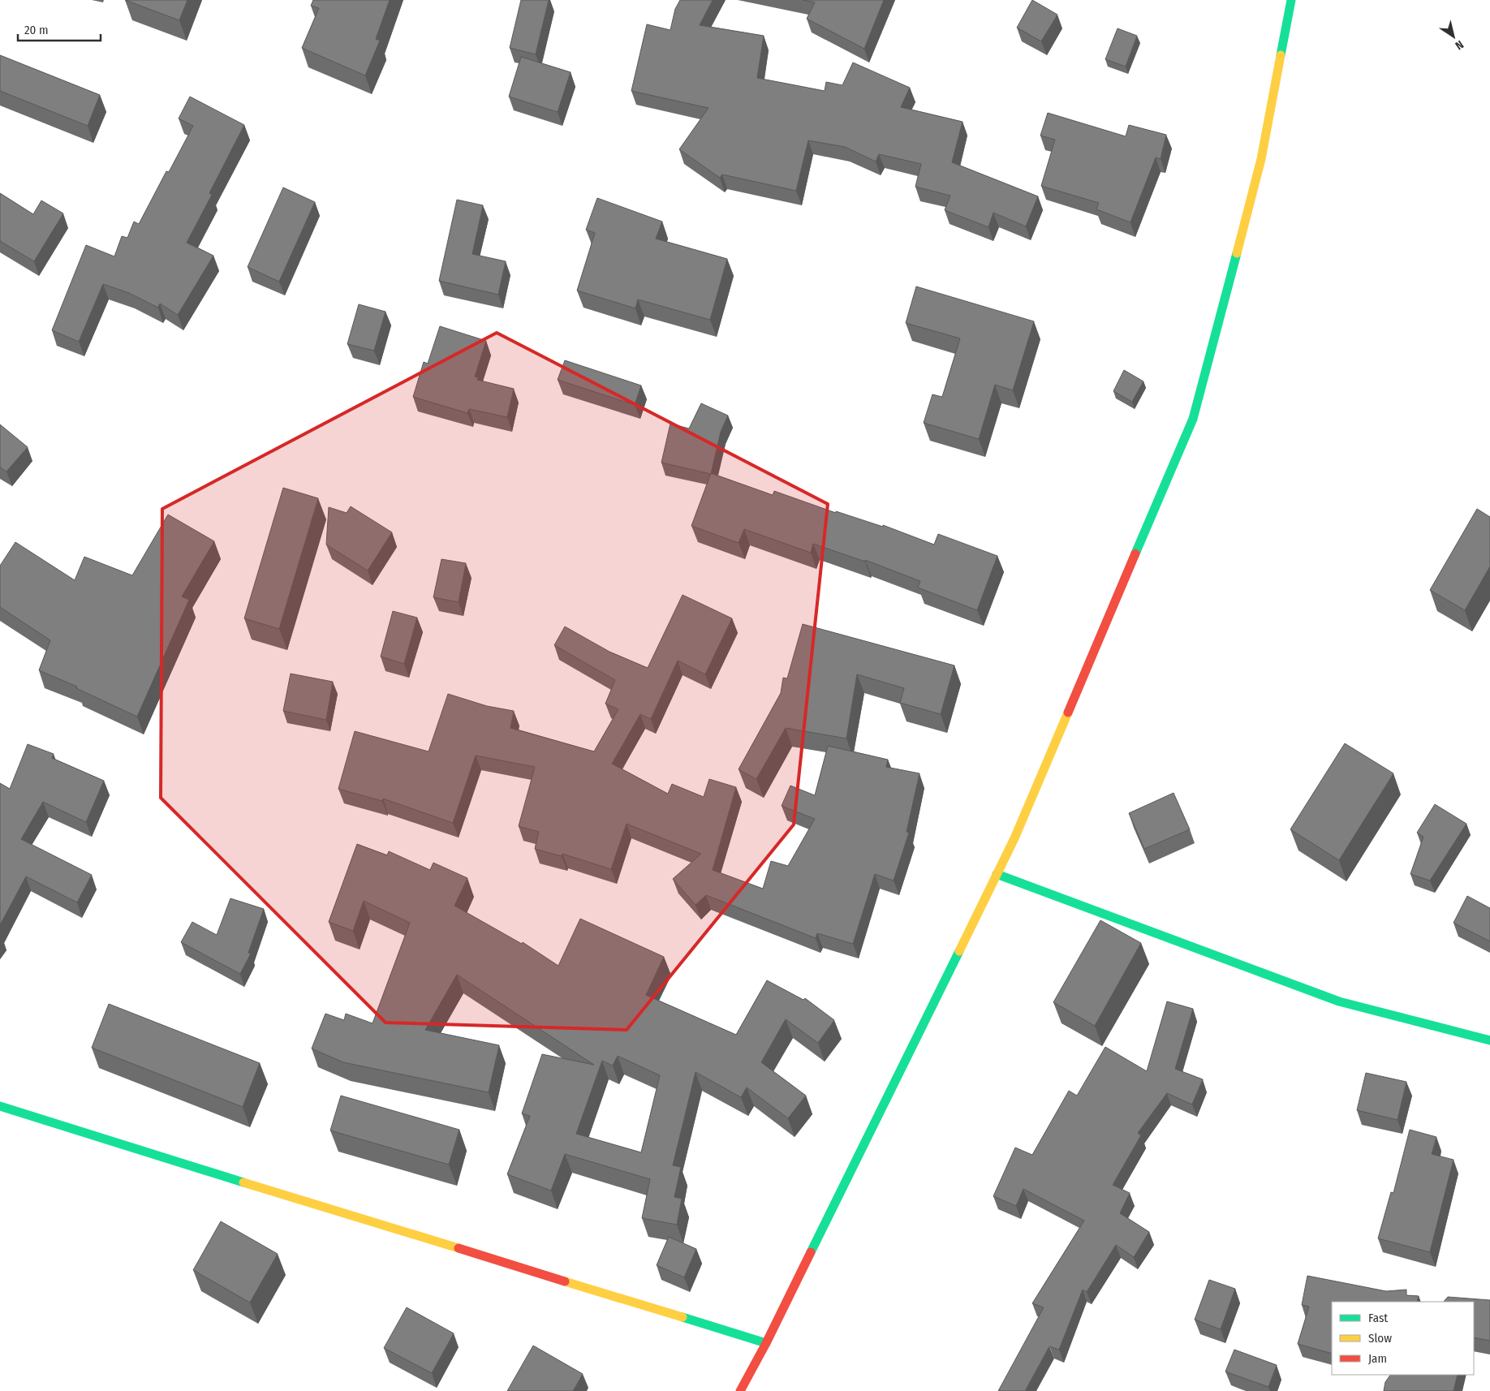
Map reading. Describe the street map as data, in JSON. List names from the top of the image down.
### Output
{
  "legend": ["Fast", "Slow", "Jam"],
  "scale_bar": "20 m",
  "north": "bottom right"
}
